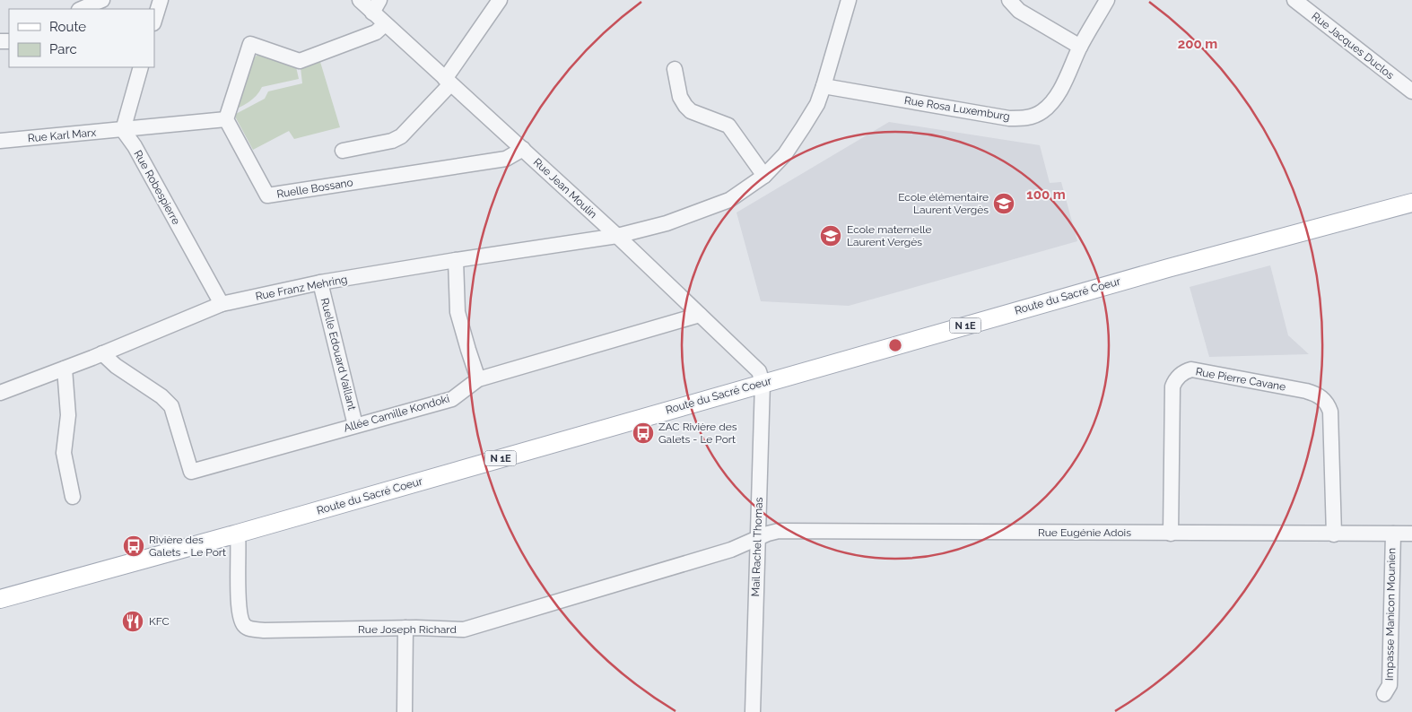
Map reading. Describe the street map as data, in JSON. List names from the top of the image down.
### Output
{
  "streets": {
    "main road": ["Route du Sacré Coeur", "N 1E"],
    "street": [
      "Rue Jacques Duclos",
      "Rue Rosa Luxemburg",
      "Rue Karl Marx",
      "Rue Robespierre",
      "Ruelle Bossano",
      "Rue Jean Moulin",
      "Rue Franz Mehring",
      "Ruelle Edouard Vaillant",
      "Rue Pierre Cavane",
      "Allée Camille Kondoki",
      "Rue Eugénie Adois",
      "Mail Rachel Thomas",
      "Impasse Manicon Mounien",
      "Rue Joseph Richard"
    ]
  },
  "crossings": [
    ["Rue Rosa Luxemburg", "Rue Franz Mehring"],
    ["Rue Karl Marx", "Rue Robespierre"],
    ["Rue Karl Marx", "Ruelle Bossano"],
    ["Rue Robespierre", "Rue Franz Mehring"],
    ["Ruelle Bossano", "Rue Jean Moulin"],
    ["Rue Jean Moulin", "Rue Franz Mehring"],
    ["Rue Jean Moulin", "Route du Sacré Coeur"],
    ["Rue Jean Moulin", "Allée Camille Kondoki"],
    ["Rue Jean Moulin", "Mail Rachel Thomas"],
    ["Rue Franz Mehring", "Ruelle Edouard Vaillant"],
    ["Rue Franz Mehring", "Allée Camille Kondoki"],
    ["Route du Sacré Coeur", "Mail Rachel Thomas"],
    ["Route du Sacré Coeur", "Rue Joseph Richard"],
    ["Ruelle Edouard Vaillant", "Allée Camille Kondoki"],
    ["Rue Pierre Cavane", "Rue Eugénie Adois"],
    ["Rue Eugénie Adois", "Mail Rachel Thomas"],
    ["Rue Eugénie Adois", "Impasse Manicon Mounien"],
    ["Rue Eugénie Adois", "Rue Joseph Richard"],
    ["Mail Rachel Thomas", "Rue Joseph Richard"]
  ],
  "places": {
    "school or university": ["Ecole élémentaire Laurent Vergès", "Ecole maternelle Laurent Vergès"],
    "bus stop": ["ZAC Rivière des Galets - Le Port", "Rivière des Galets - Le Port"],
    "restaurant": ["KFC"]
  },
  "legend": ["Route", "Parc"],
  "rings": ["200 m", "100 m"]
}
